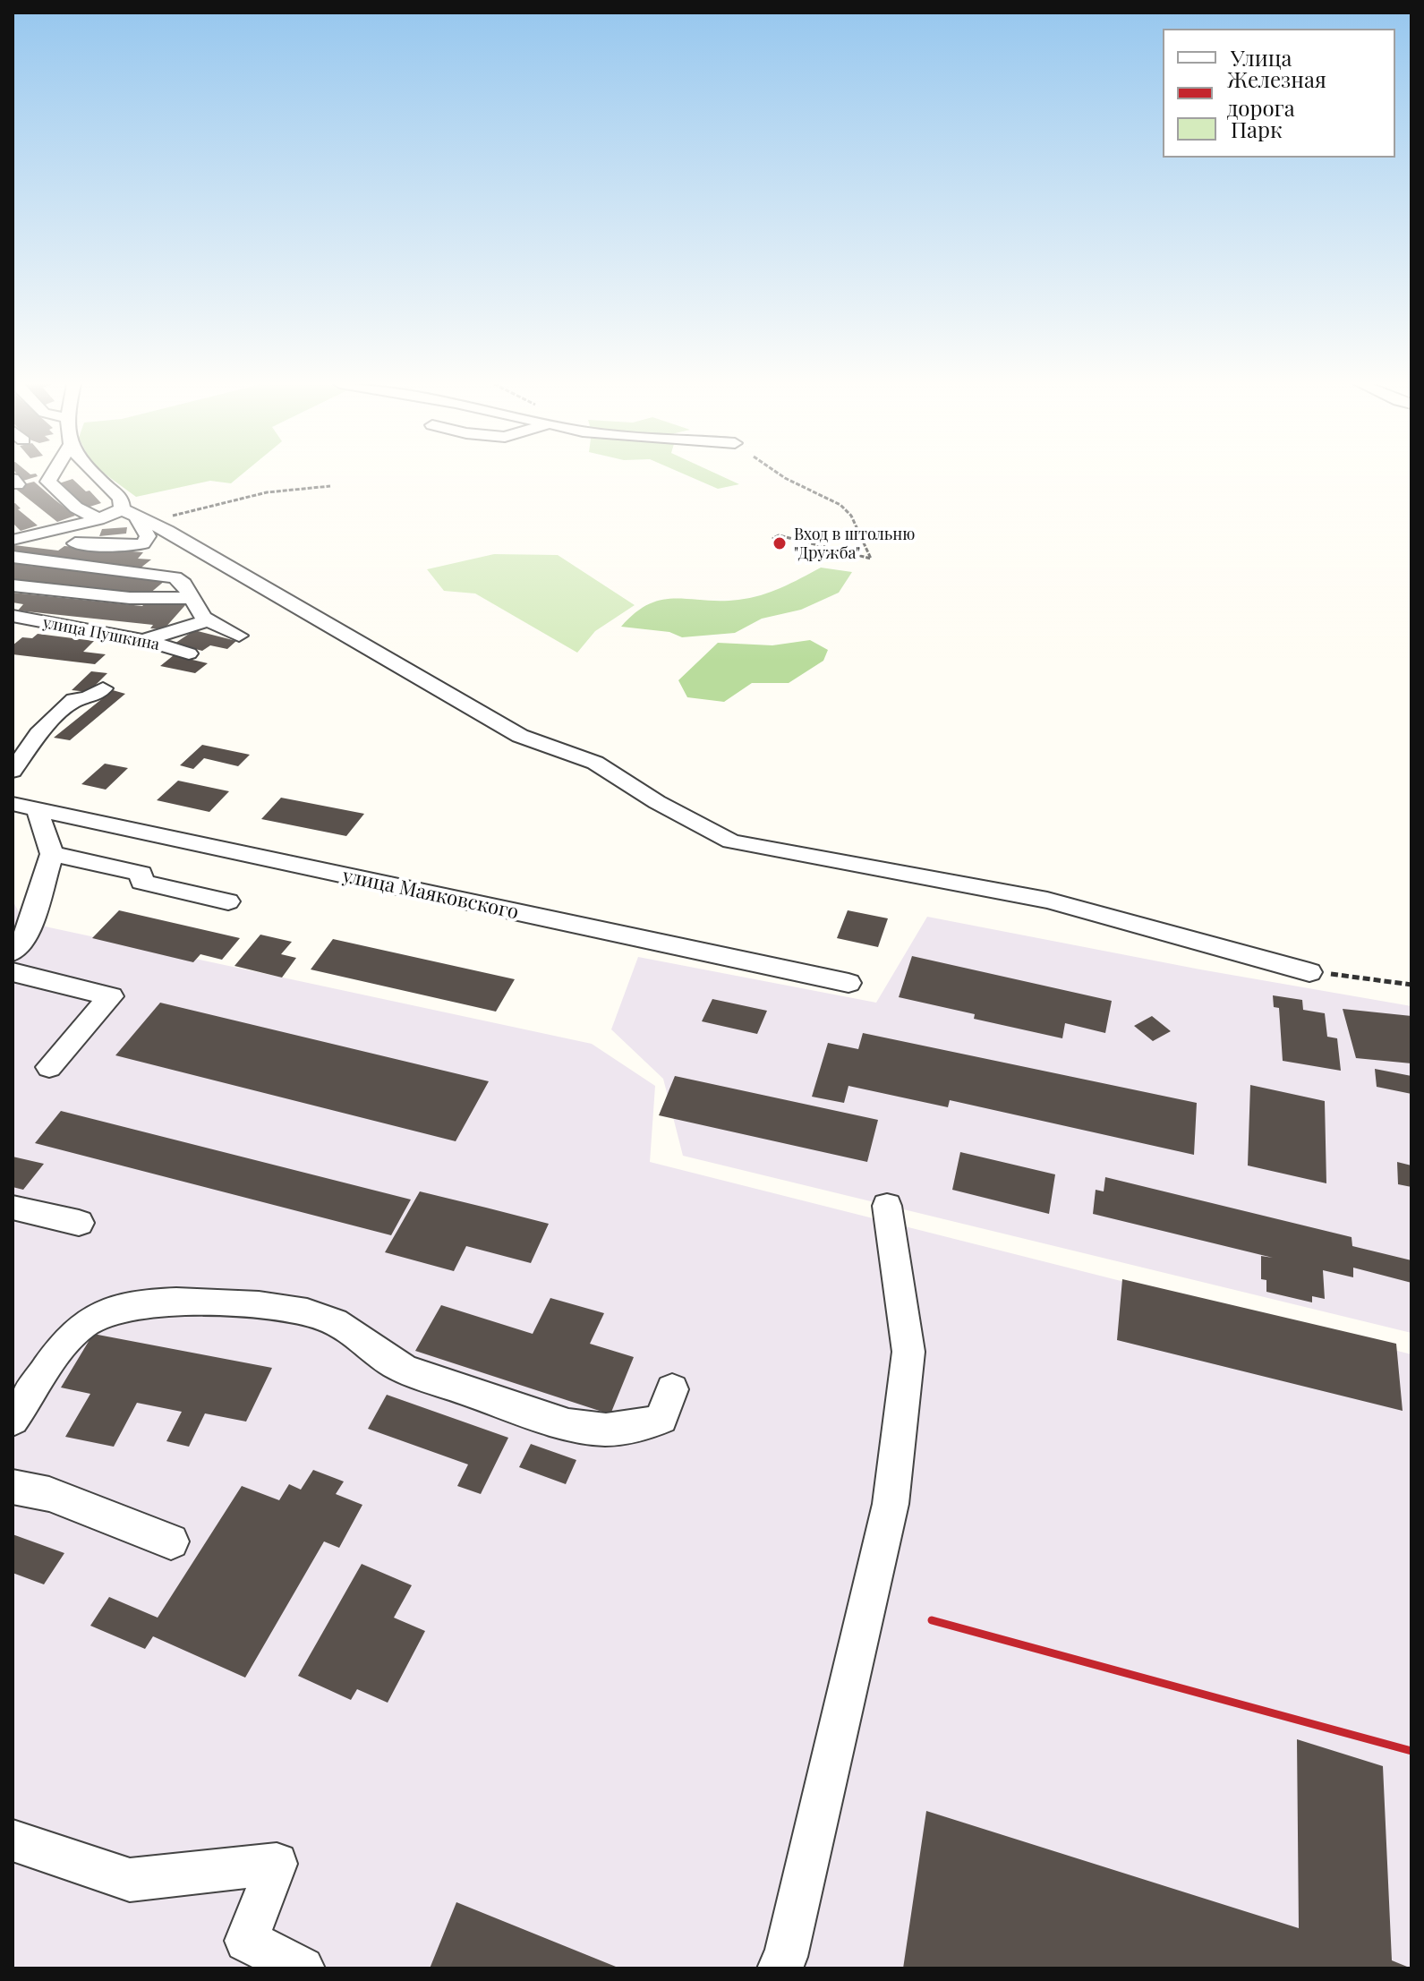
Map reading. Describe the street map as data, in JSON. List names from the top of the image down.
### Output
{
  "streets": {
    "street": ["улица Пушкина", "улица Маяковского"]
  },
  "places": ["Вход в штольню \"Дружба\""],
  "legend": ["Улица", "Железная дорога", "Парк"]
}
